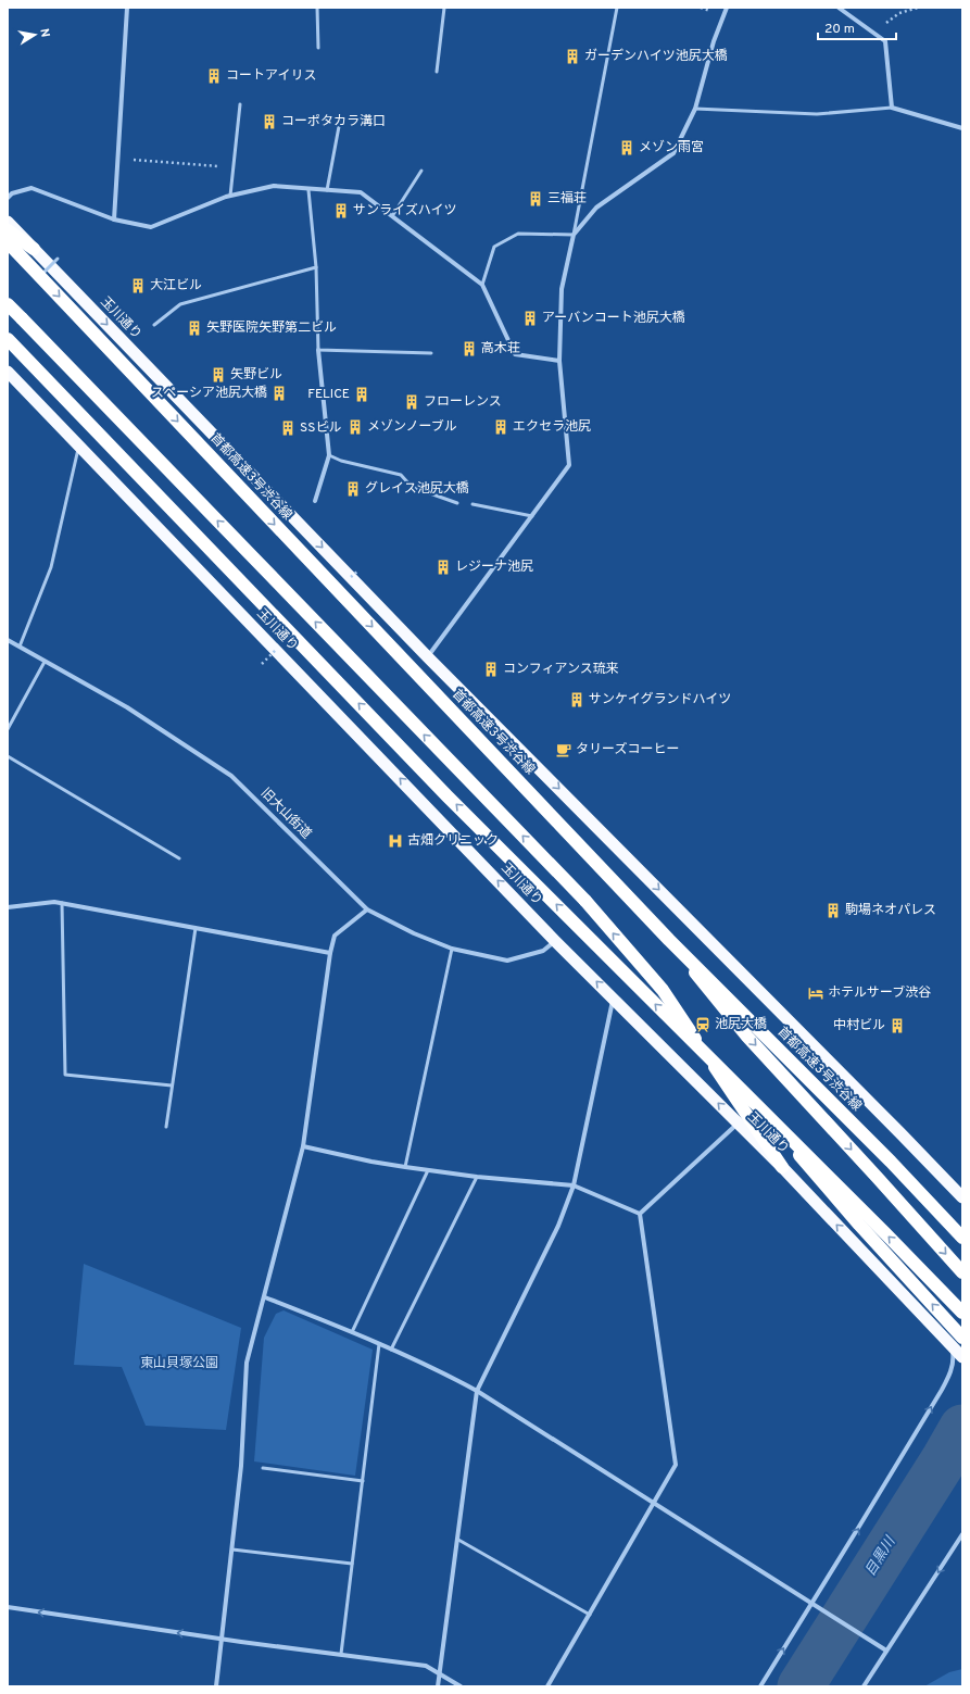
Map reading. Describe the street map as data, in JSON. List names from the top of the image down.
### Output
{
  "streets": {
    "highway": ["玉川通り", "首都高速3号渋谷線"],
    "street": ["旧大山街道"]
  },
  "crossings": [
    ["玉川通り", "旧大山街道"]
  ],
  "water": ["目黒川"],
  "parks": ["東山貝塚公園"],
  "places": {
    "building": [
      "ガーデンハイツ池尻大橋",
      "コートアイリス",
      "コーポタカラ溝口",
      "メゾン雨宮",
      "三福荘",
      "サンライズハイツ",
      "大江ビル",
      "アーバンコート池尻大橋",
      "矢野医院矢野第二ビル",
      "高木荘",
      "矢野ビル",
      "スペーシア池尻大橋",
      "FELICE",
      "フローレンス",
      "メゾンノーブル",
      "エクセラ池尻",
      "SSビル",
      "グレイス池尻大橋",
      "レジーナ池尻",
      "コンフィアンス琉来",
      "サンケイグランドハイツ",
      "駒場ネオパレス",
      "中村ビル"
    ],
    "cafe": ["タリーズコーヒー"],
    "hospital": ["古畑クリニック"],
    "hotel": ["ホテルサーブ渋谷"],
    "station": ["池尻大橋"]
  },
  "scale_bar": "20 m",
  "north": "right"
}
